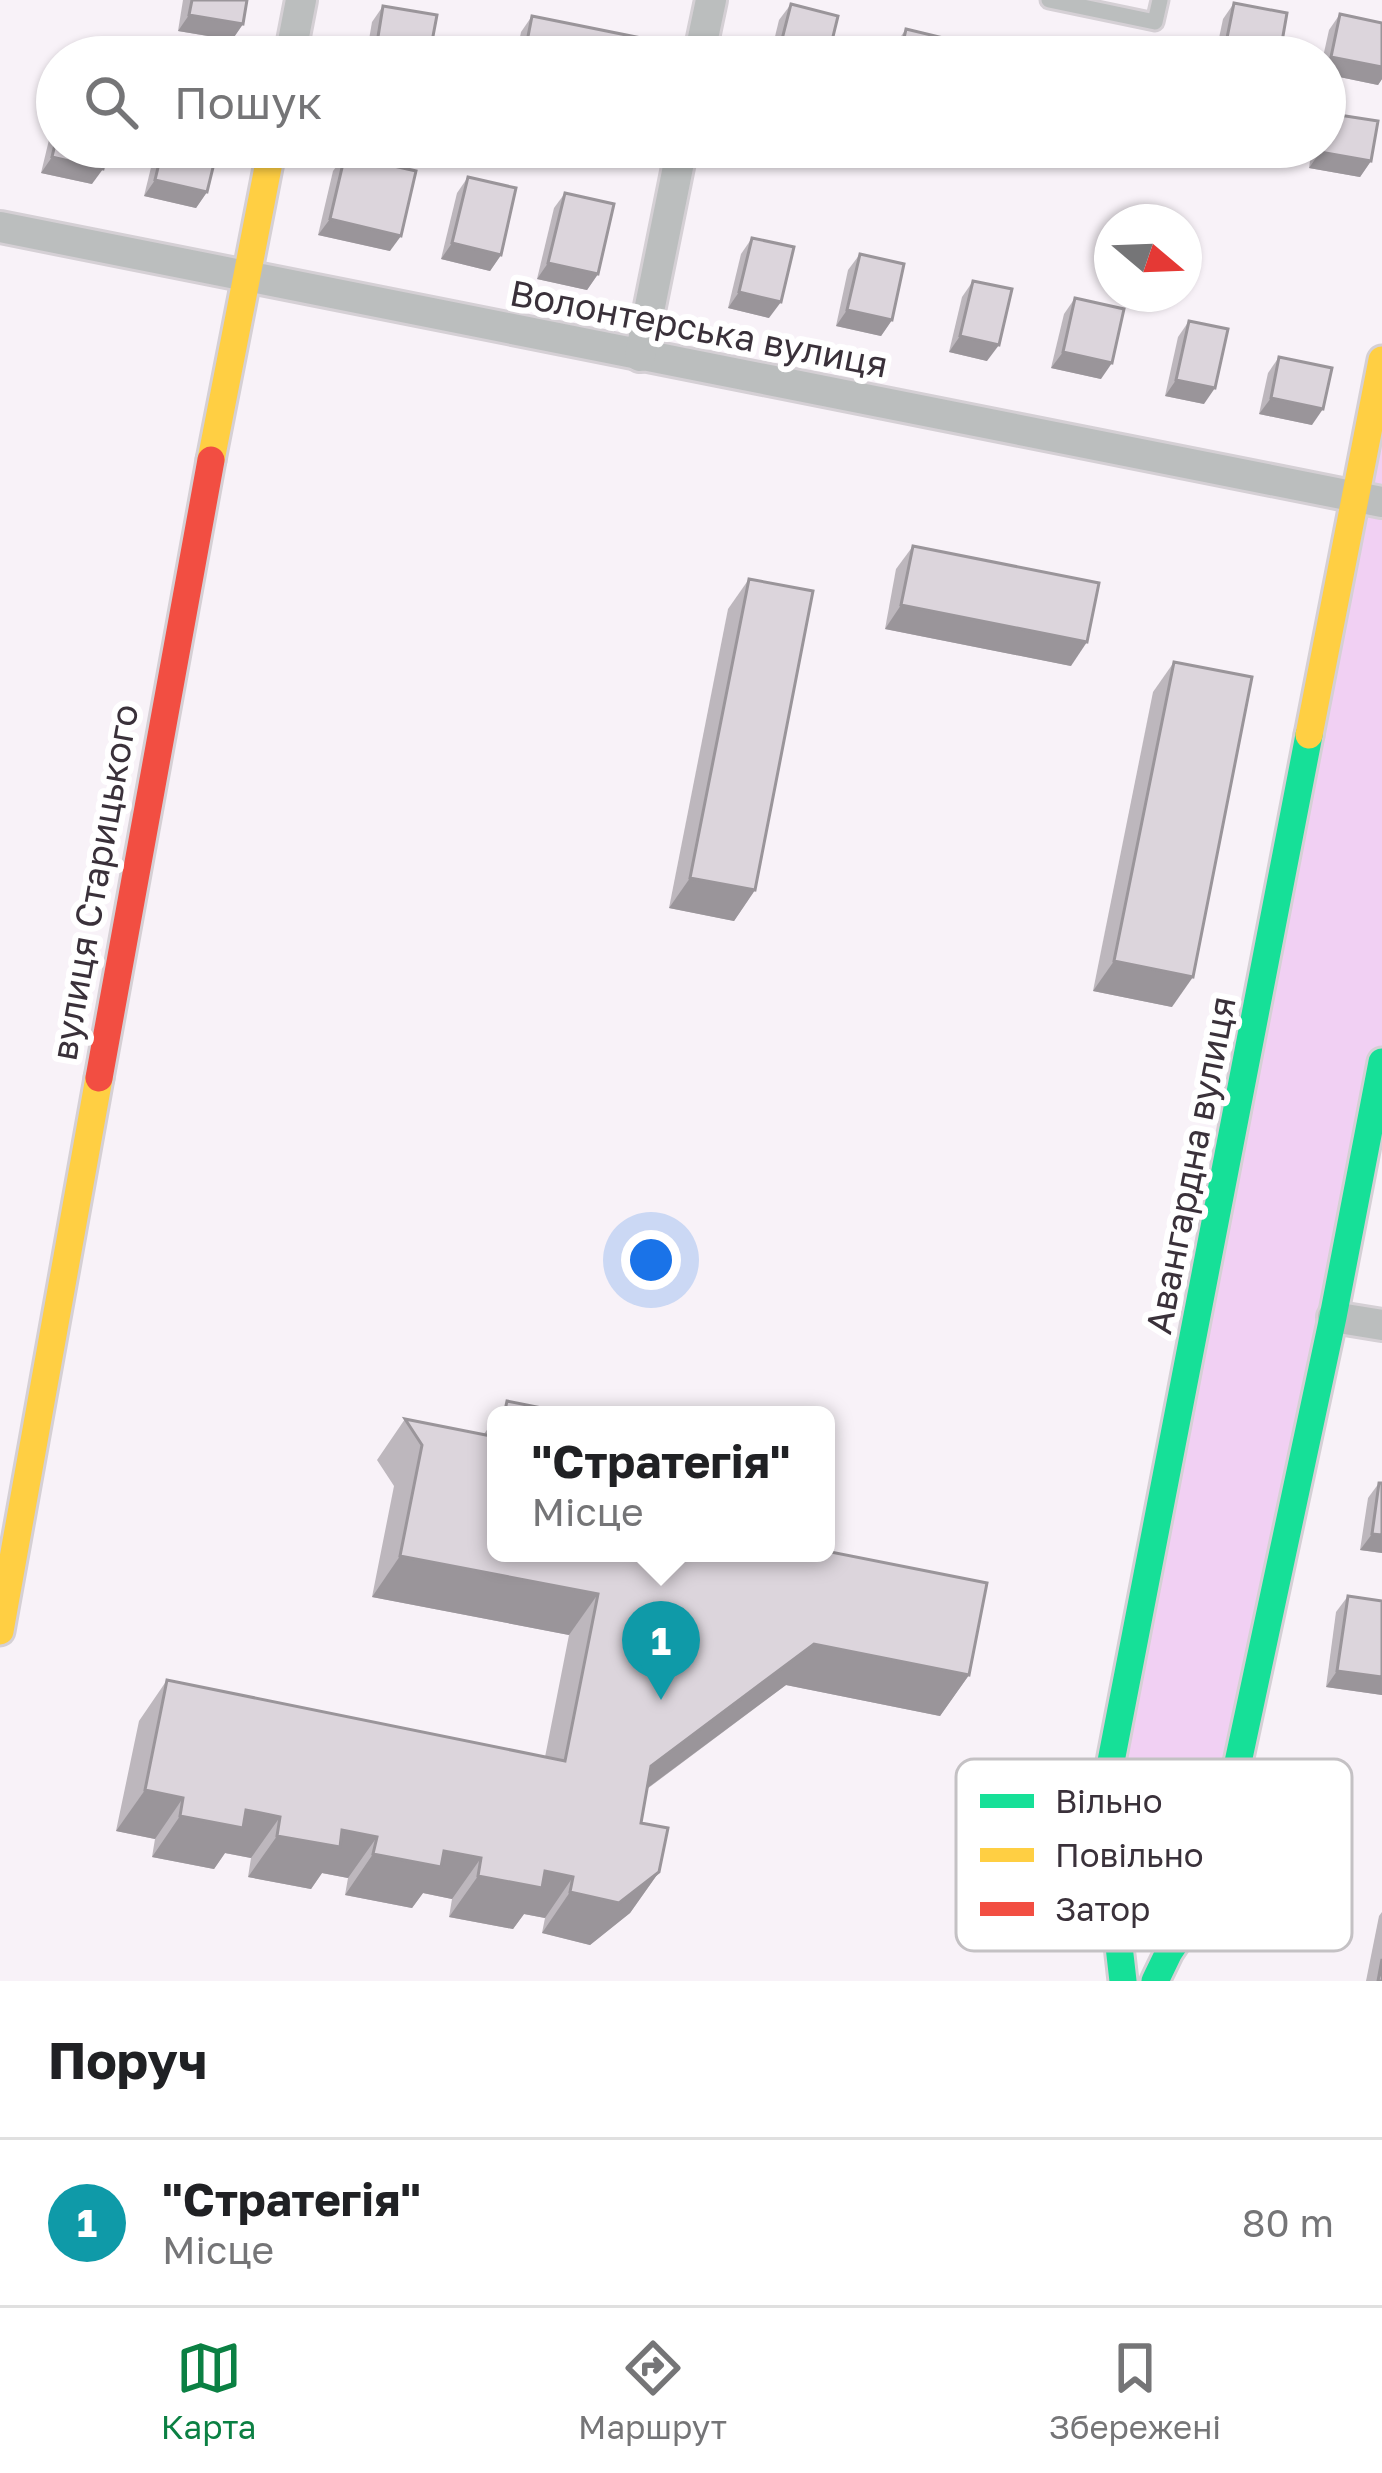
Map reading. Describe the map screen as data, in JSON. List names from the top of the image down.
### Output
{
  "streets": {
    "street": ["Волонтерська вулиця", "вулиця Старицького", "Авангардна вулиця"]
  },
  "crossings": [
    ["Волонтерська вулиця", "вулиця Старицького"],
    ["Волонтерська вулиця", "Авангардна вулиця"]
  ],
  "legend": ["Вільно", "Повільно", "Затор"],
  "north": "right",
  "page": {
    "search": "Пошук",
    "popup": ["\"Стратегія\"", "Місце"],
    "pins": "1",
    "heading": "Поруч",
    "list": [
      {
        "mark": "1",
        "name": "\"Стратегія\"",
        "note": "Місце",
        "value": "80 m"
      }
    ],
    "nav": ["Карта", "Маршрут", "Збережені"]
  }
}
